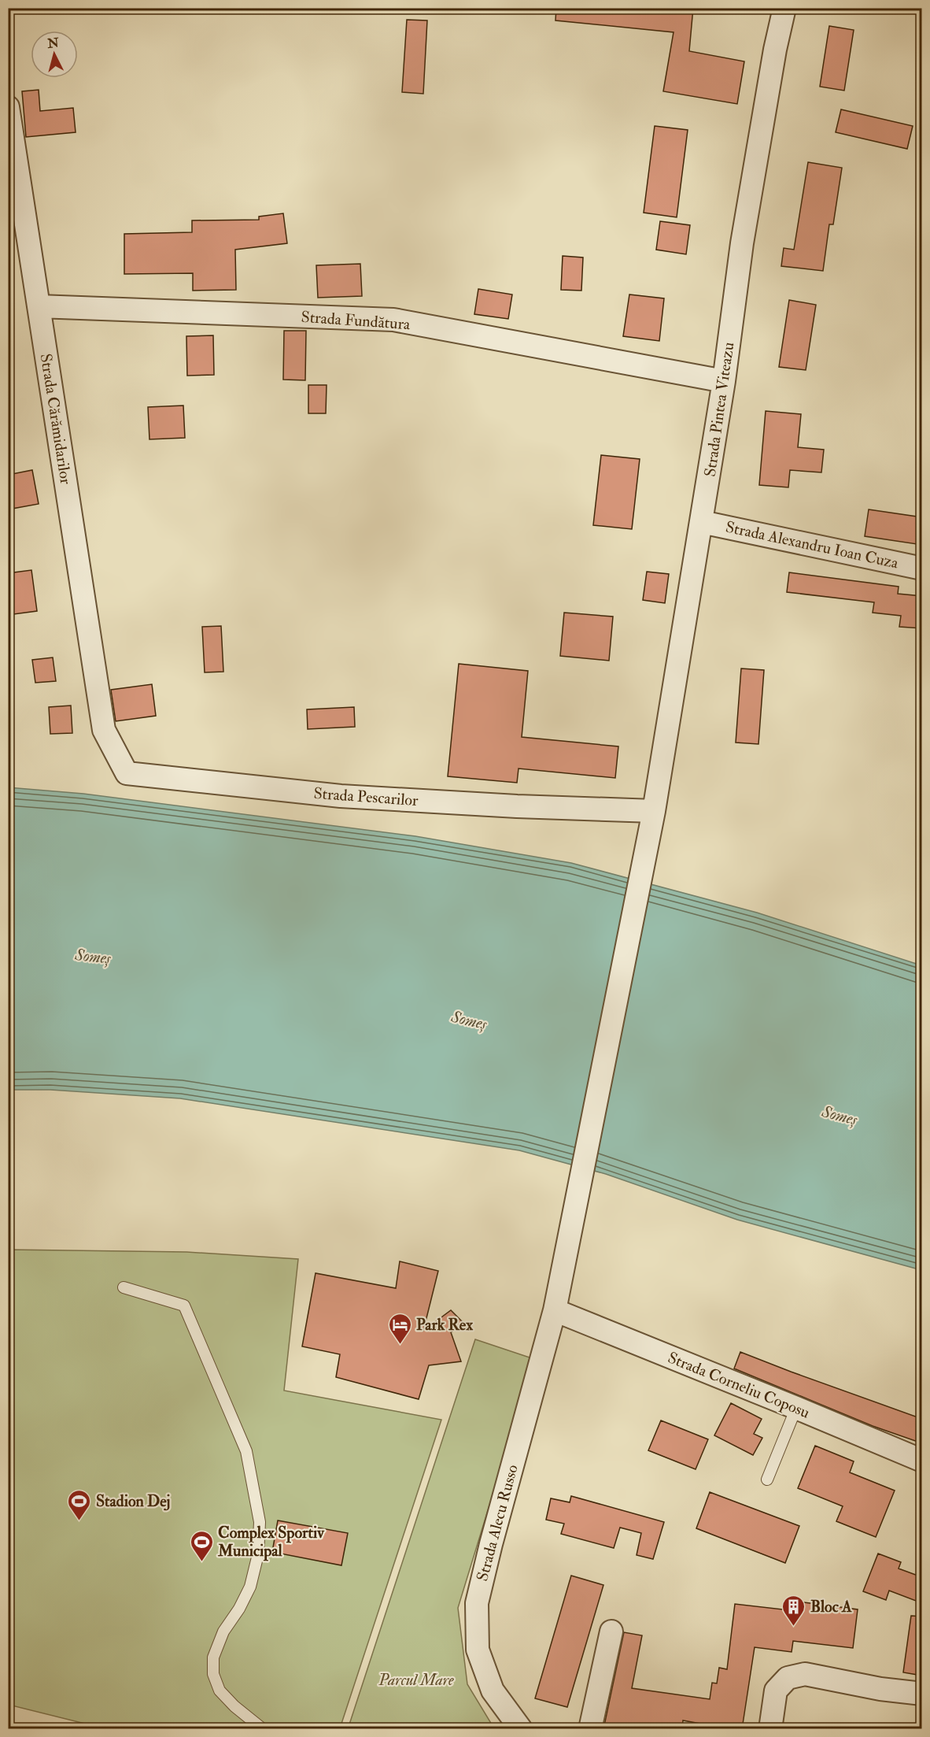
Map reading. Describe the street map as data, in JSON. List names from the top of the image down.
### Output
{
  "streets": {
    "street": [
      "Strada Fundătura",
      "Strada Pintea Viteazu",
      "Strada Cărămidarilor",
      "Strada Alexandru Ioan Cuza",
      "Strada Pescarilor",
      "Strada Corneliu Coposu",
      "Strada Alecu Russo"
    ]
  },
  "crossings": [
    ["Strada Fundătura", "Strada Pintea Viteazu"],
    ["Strada Fundătura", "Strada Cărămidarilor"],
    ["Strada Pintea Viteazu", "Strada Alexandru Ioan Cuza"],
    ["Strada Pintea Viteazu", "Strada Pescarilor"],
    ["Strada Pintea Viteazu", "Strada Alecu Russo"],
    ["Strada Cărămidarilor", "Strada Pescarilor"],
    ["Strada Corneliu Coposu", "Strada Alecu Russo"]
  ],
  "water": ["Someș"],
  "parks": ["Parcul Mare"],
  "places": {
    "hotel": ["Park Rex"],
    "sports": ["Stadion Dej", "Complex Sportiv Municipal"],
    "building": ["Bloc A"]
  },
  "north": "top"
}
